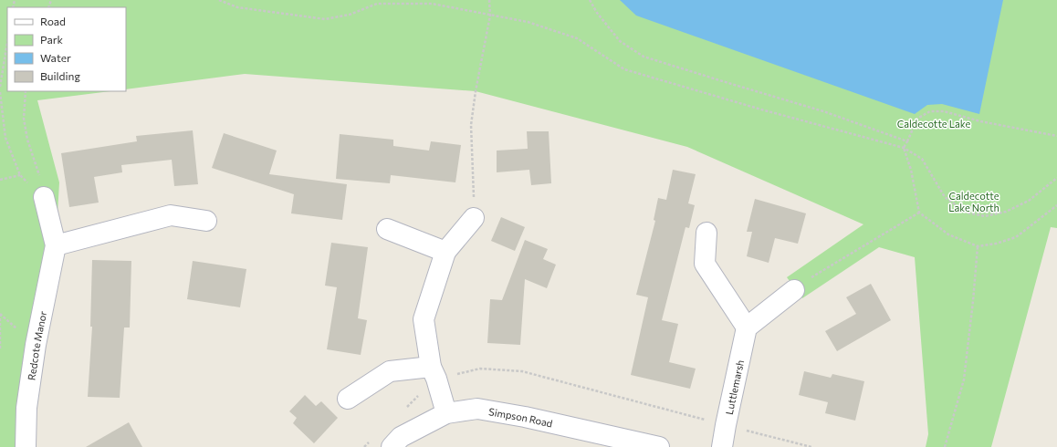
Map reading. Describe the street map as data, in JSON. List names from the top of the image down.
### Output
{
  "streets": {
    "street": ["Redcote Manor", "Luttlemarsh", "Simpson Road"]
  },
  "parks": ["Caldecotte Lake", "Caldecotte Lake North"],
  "legend": [
    "Road",
    "Park",
    "Water",
    "Building"
  ]
}
